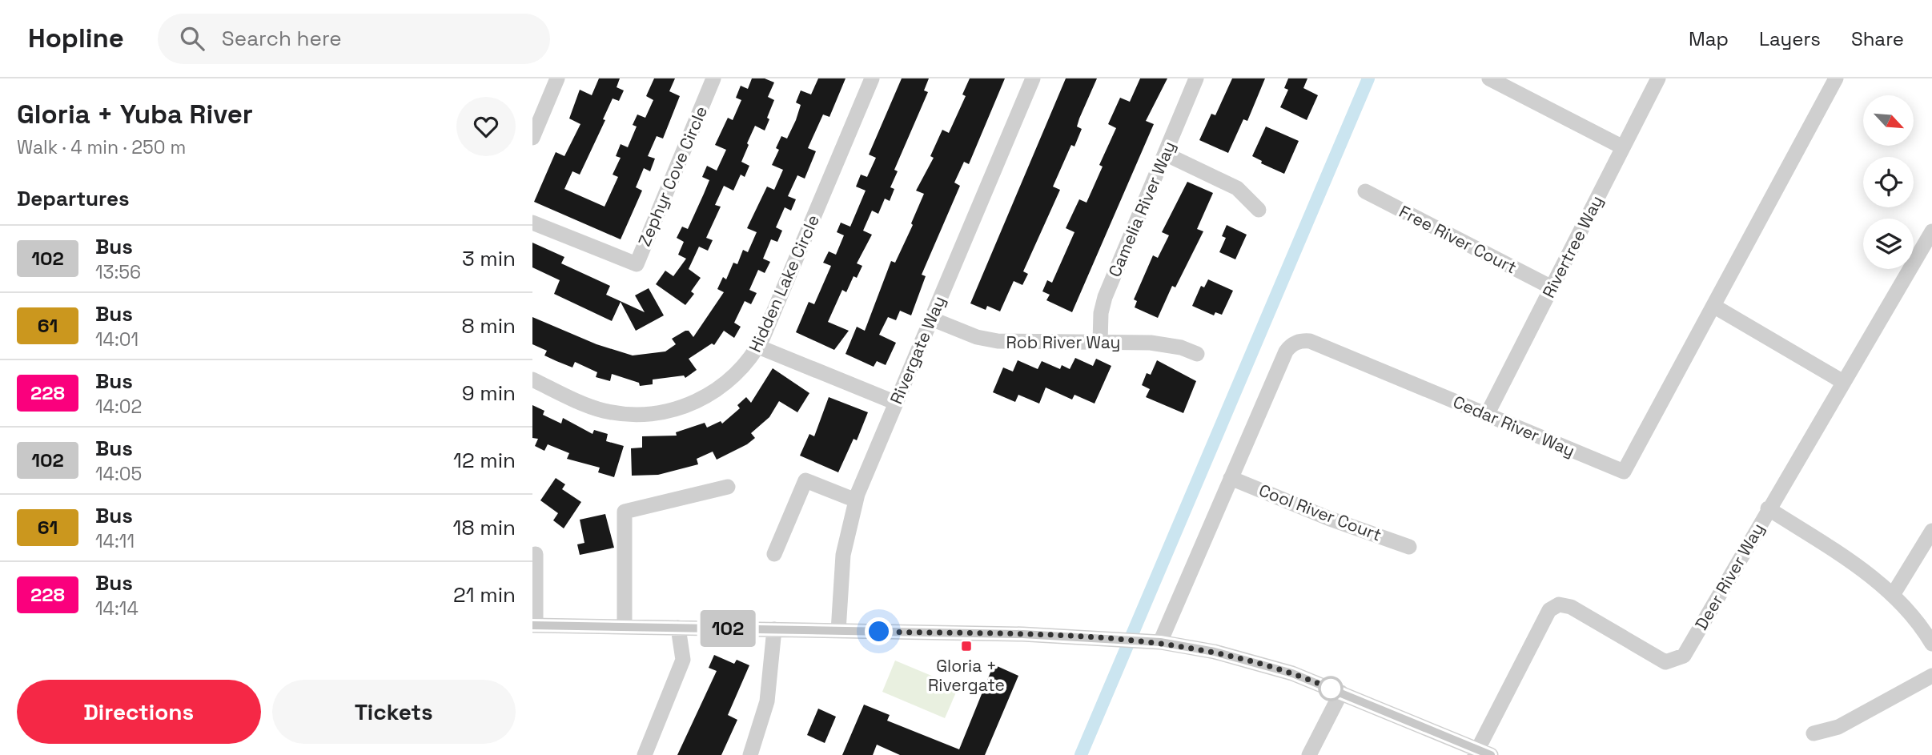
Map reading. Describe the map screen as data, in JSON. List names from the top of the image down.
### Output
{
  "streets": {
    "street": [
      "Zephyr Cove Circle",
      "Camelia River Way",
      "Free River Court",
      "Rivertree Way",
      "Hidden Lake Circle",
      "Rob River Way",
      "Rivergate Way",
      "Cedar River Way",
      "Cool River Court",
      "Deer River Way"
    ]
  },
  "crossings": [
    ["Camelia River Way", "Rob River Way"],
    ["Free River Court", "Rivertree Way"],
    ["Rivertree Way", "Cedar River Way"],
    ["Rob River Way", "Rivergate Way"],
    ["Cedar River Way", "Cool River Court"]
  ],
  "places": {
    "transit": ["Gloria + Rivergate"]
  },
  "lines": ["bus line 102"],
  "north": "bottom right",
  "page": {
    "header": "Hopline",
    "search": "Search here",
    "nav": ["Map", "Layers", "Share"],
    "heading": [
      ["Gloria + Yuba River", "Walk · 4 min · 250 m"],
      "Departures"
    ],
    "on_map": "102",
    "list": [
      {
        "mark": "102",
        "name": "Bus",
        "note": "13:56",
        "value": "3 min"
      },
      {
        "mark": "61",
        "name": "Bus",
        "note": "14:01",
        "value": "8 min"
      },
      {
        "mark": "228",
        "name": "Bus",
        "note": "14:02",
        "value": "9 min"
      },
      {
        "mark": "102",
        "name": "Bus",
        "note": "14:05",
        "value": "12 min"
      },
      {
        "mark": "61",
        "name": "Bus",
        "note": "14:11",
        "value": "18 min"
      },
      {
        "mark": "228",
        "name": "Bus",
        "note": "14:14",
        "value": "21 min"
      }
    ],
    "buttons": ["Directions", "Tickets"]
  }
}
